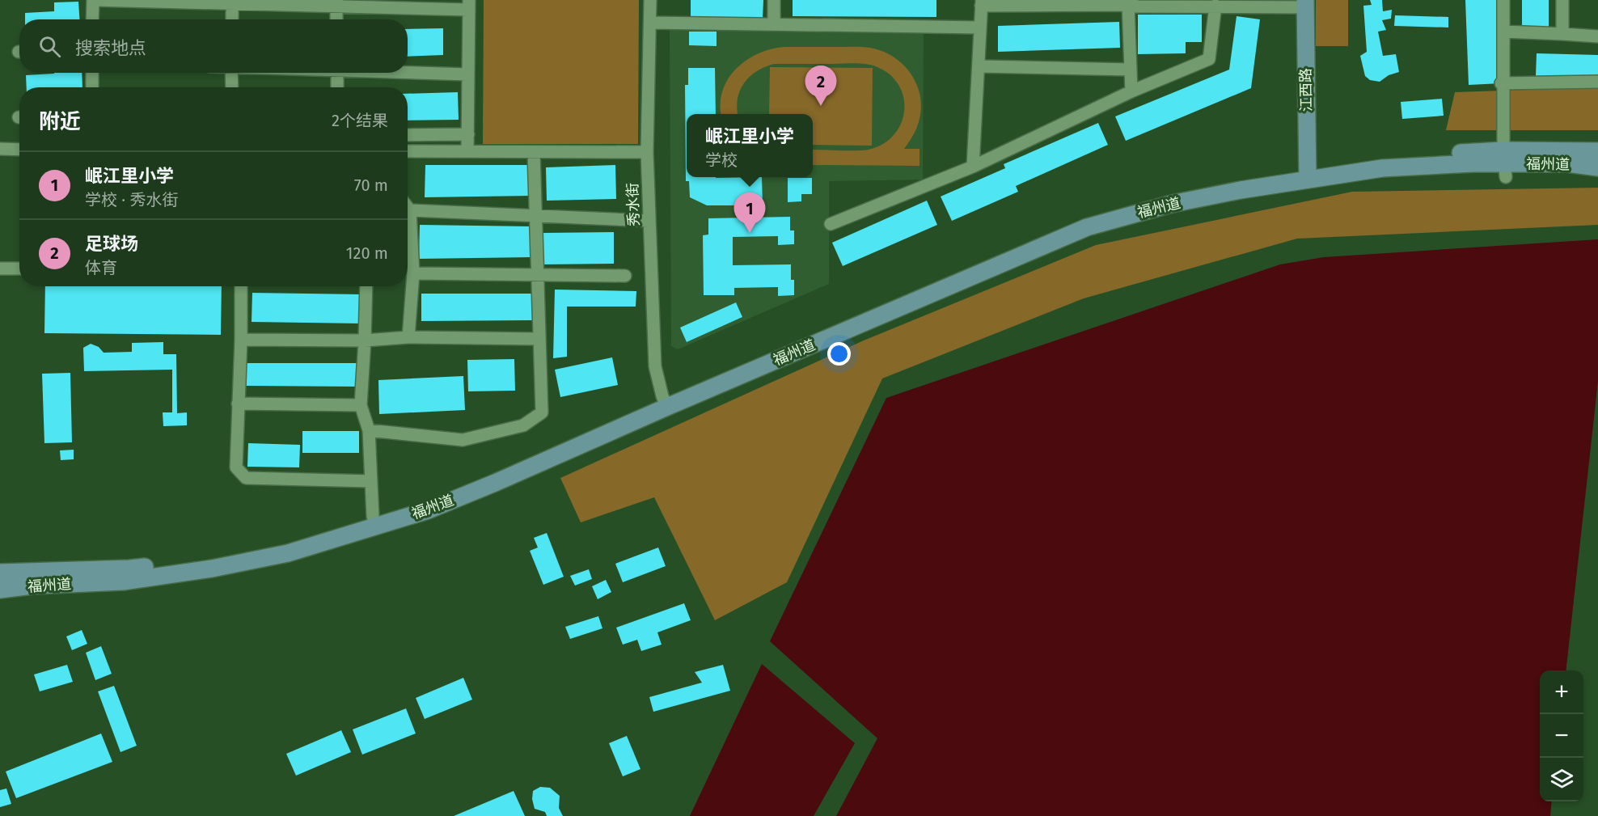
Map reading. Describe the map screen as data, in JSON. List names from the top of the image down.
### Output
{
  "streets": {
    "main road": ["江西路", "福州道"],
    "street": ["秀水街"]
  },
  "crossings": [
    ["江西路", "福州道"],
    ["福州道", "秀水街"]
  ],
  "page": {
    "search": "搜索地点",
    "pins": ["2", "1"],
    "heading": ["附近", "2个结果"],
    "popup": ["岷江里小学", "学校"],
    "list": [
      {
        "mark": "1",
        "name": "岷江里小学",
        "note": "学校 · 秀水街",
        "value": "70 m"
      },
      {
        "mark": "2",
        "name": "足球场",
        "note": "体育",
        "value": "120 m"
      }
    ],
    "map_buttons": ["+", "−"]
  }
}
